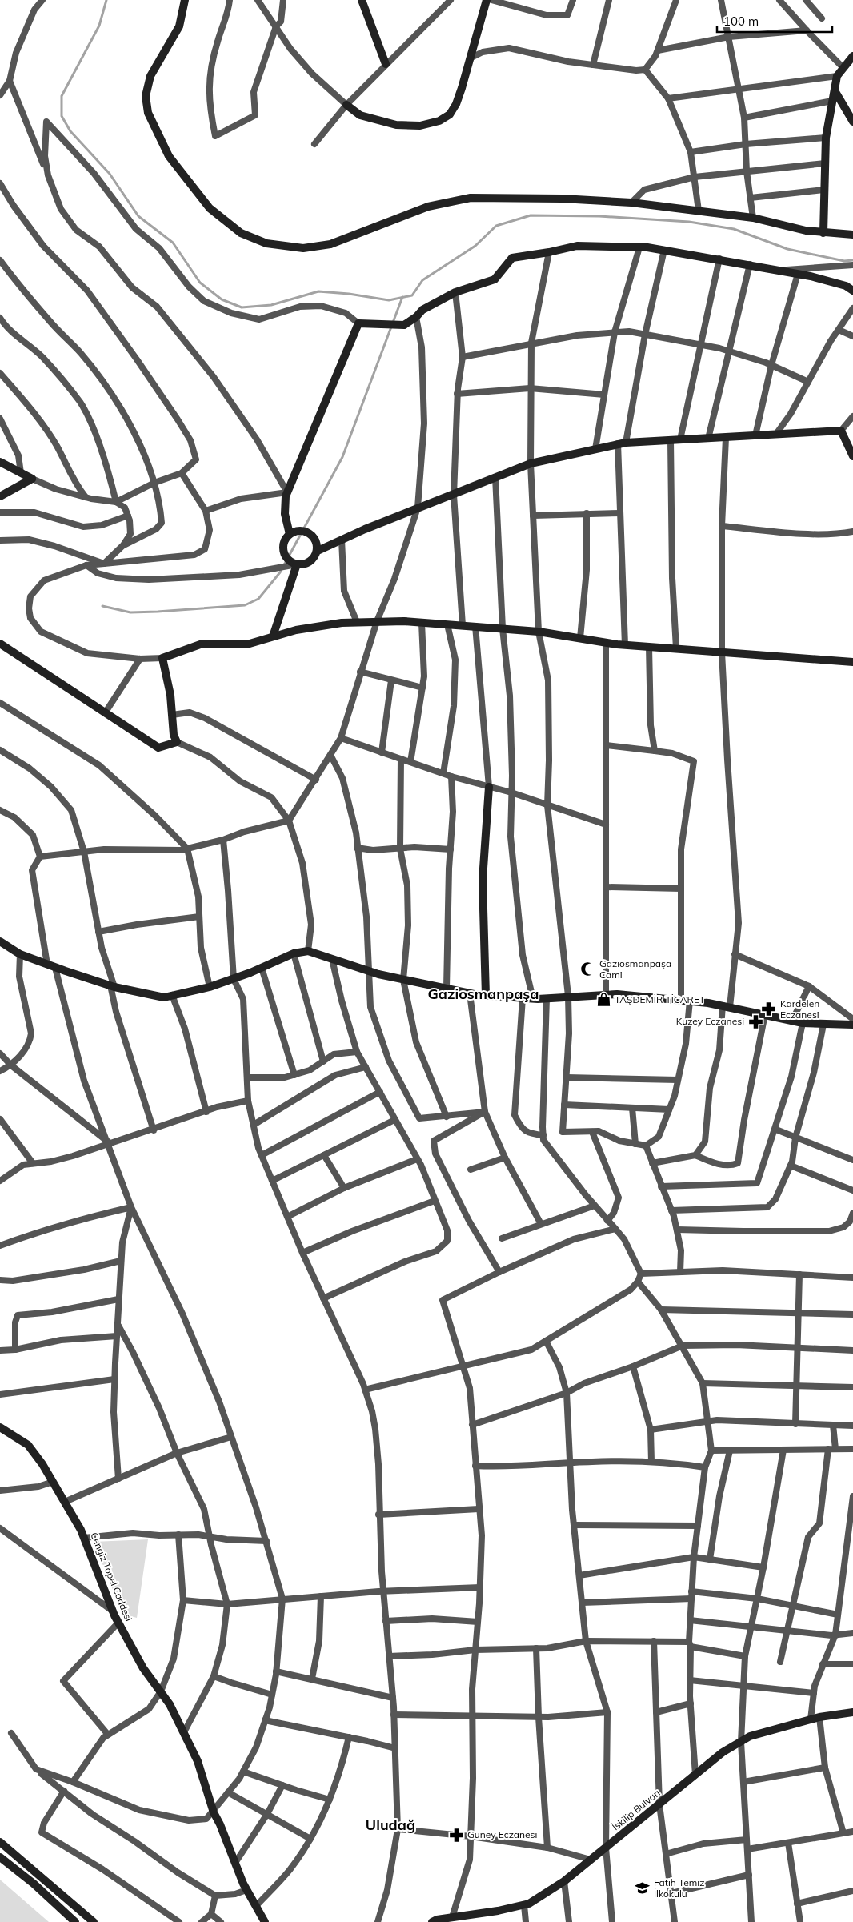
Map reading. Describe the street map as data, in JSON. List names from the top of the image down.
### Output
{
  "streets": {
    "main road": ["Cengiz Topel Caddesi", "İskilip Bulvarı"]
  },
  "districts": ["Gaziosmanpaşa", "Uludağ"],
  "places": {
    "mosque": ["Gaziosmanpaşa Cami"],
    "shop": ["TAŞDEMİR TİCARET"],
    "pharmacy": ["Kardelen Eczanesi", "Kuzey Eczanesi", "Güney Eczanesi"],
    "school or university": ["Fatih Temiz İlkokulu"]
  },
  "scale_bar": "100 m"
}
